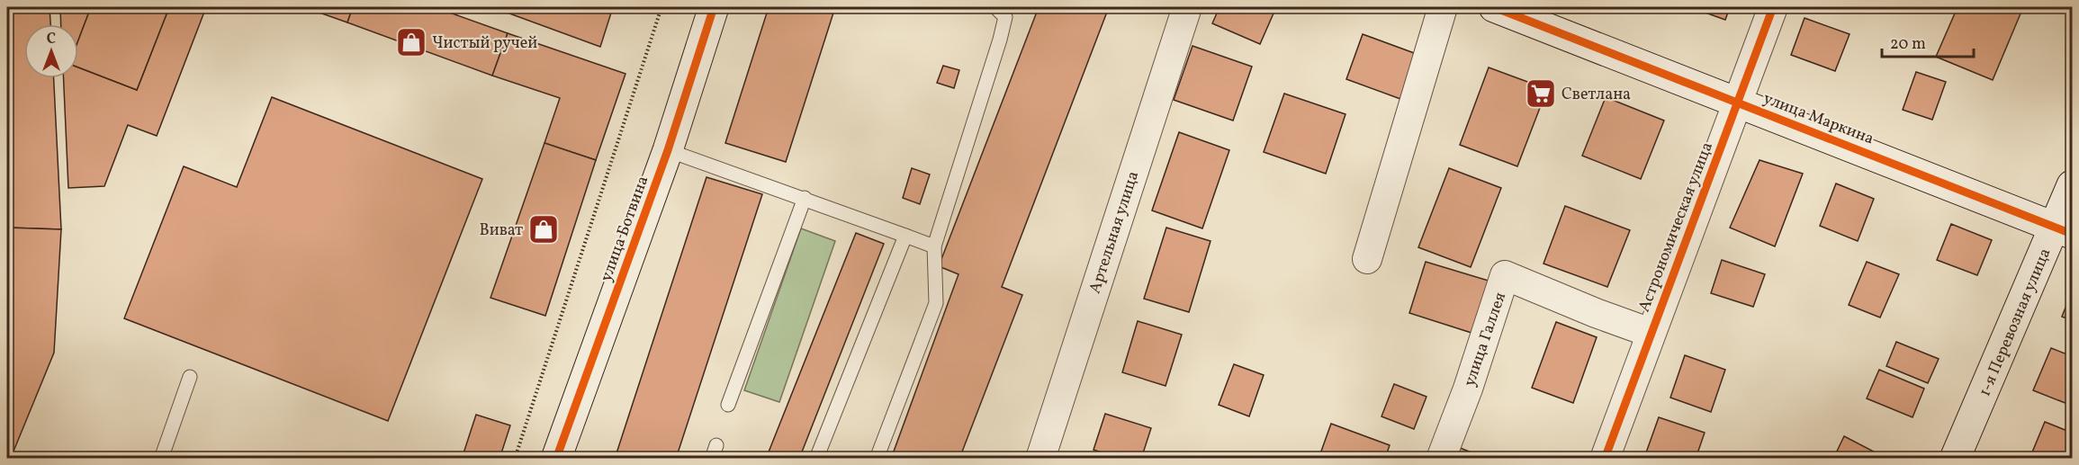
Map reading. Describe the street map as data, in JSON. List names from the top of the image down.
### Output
{
  "streets": {
    "street": [
      "улица Маркина",
      "Астрономическая улица",
      "улица Ботвина",
      "Артельная улица",
      "1-я Перевозная улица",
      "улица Галлея"
    ]
  },
  "crossings": [
    ["улица Маркина", "Астрономическая улица"],
    ["улица Маркина", "1-я Перевозная улица"],
    ["Астрономическая улица", "улица Галлея"]
  ],
  "places": {
    "shop": ["Чистый ручей", "Виват"],
    "supermarket": ["Светлана"]
  },
  "scale_bar": "20 m",
  "north": "top"
}
